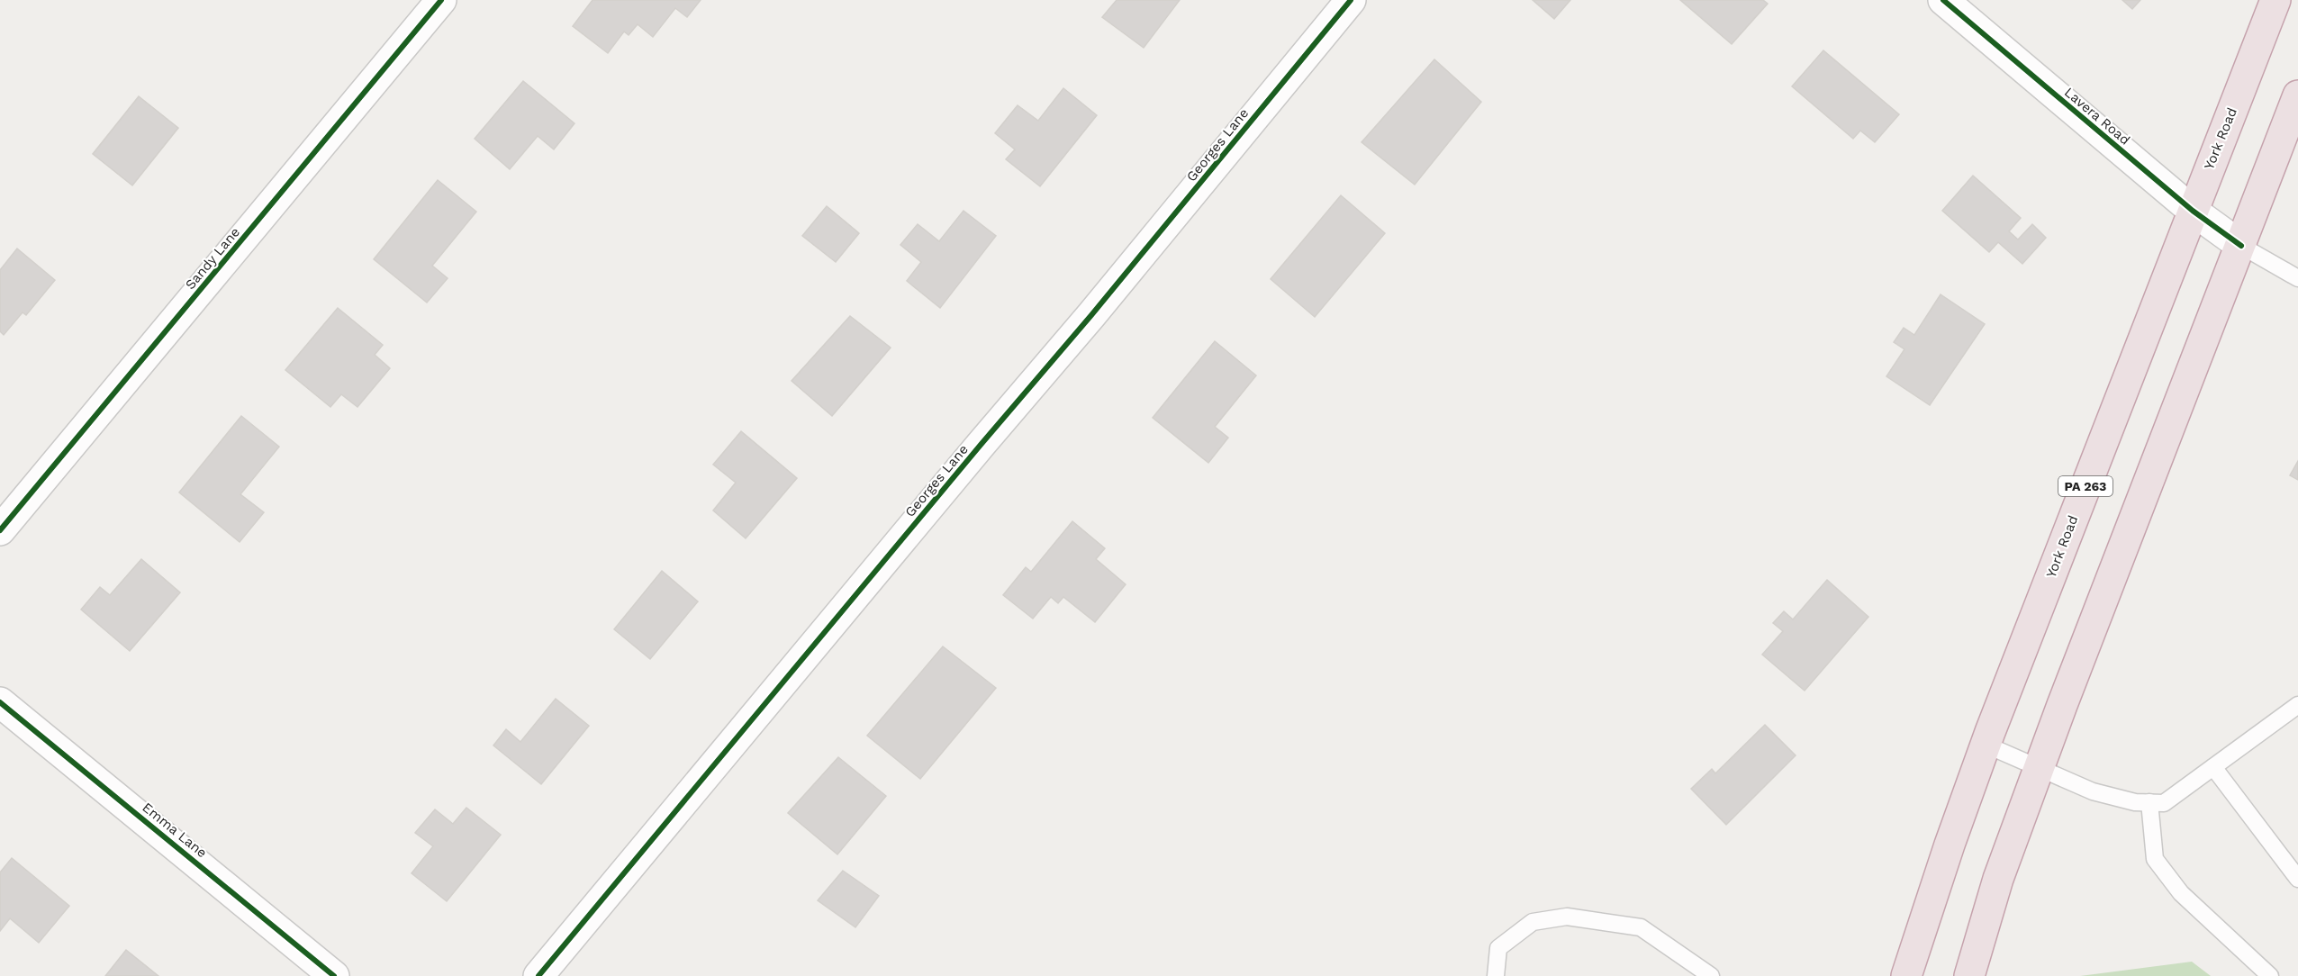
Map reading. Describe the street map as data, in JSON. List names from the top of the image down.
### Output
{
  "streets": {
    "highway": ["York Road", "PA 263"],
    "street": [
      "Lavera Road",
      "Georges Lane",
      "Sandy Lane",
      "Emma Lane"
    ]
  },
  "crossings": [
    ["Lavera Road", "York Road"]
  ]
}
